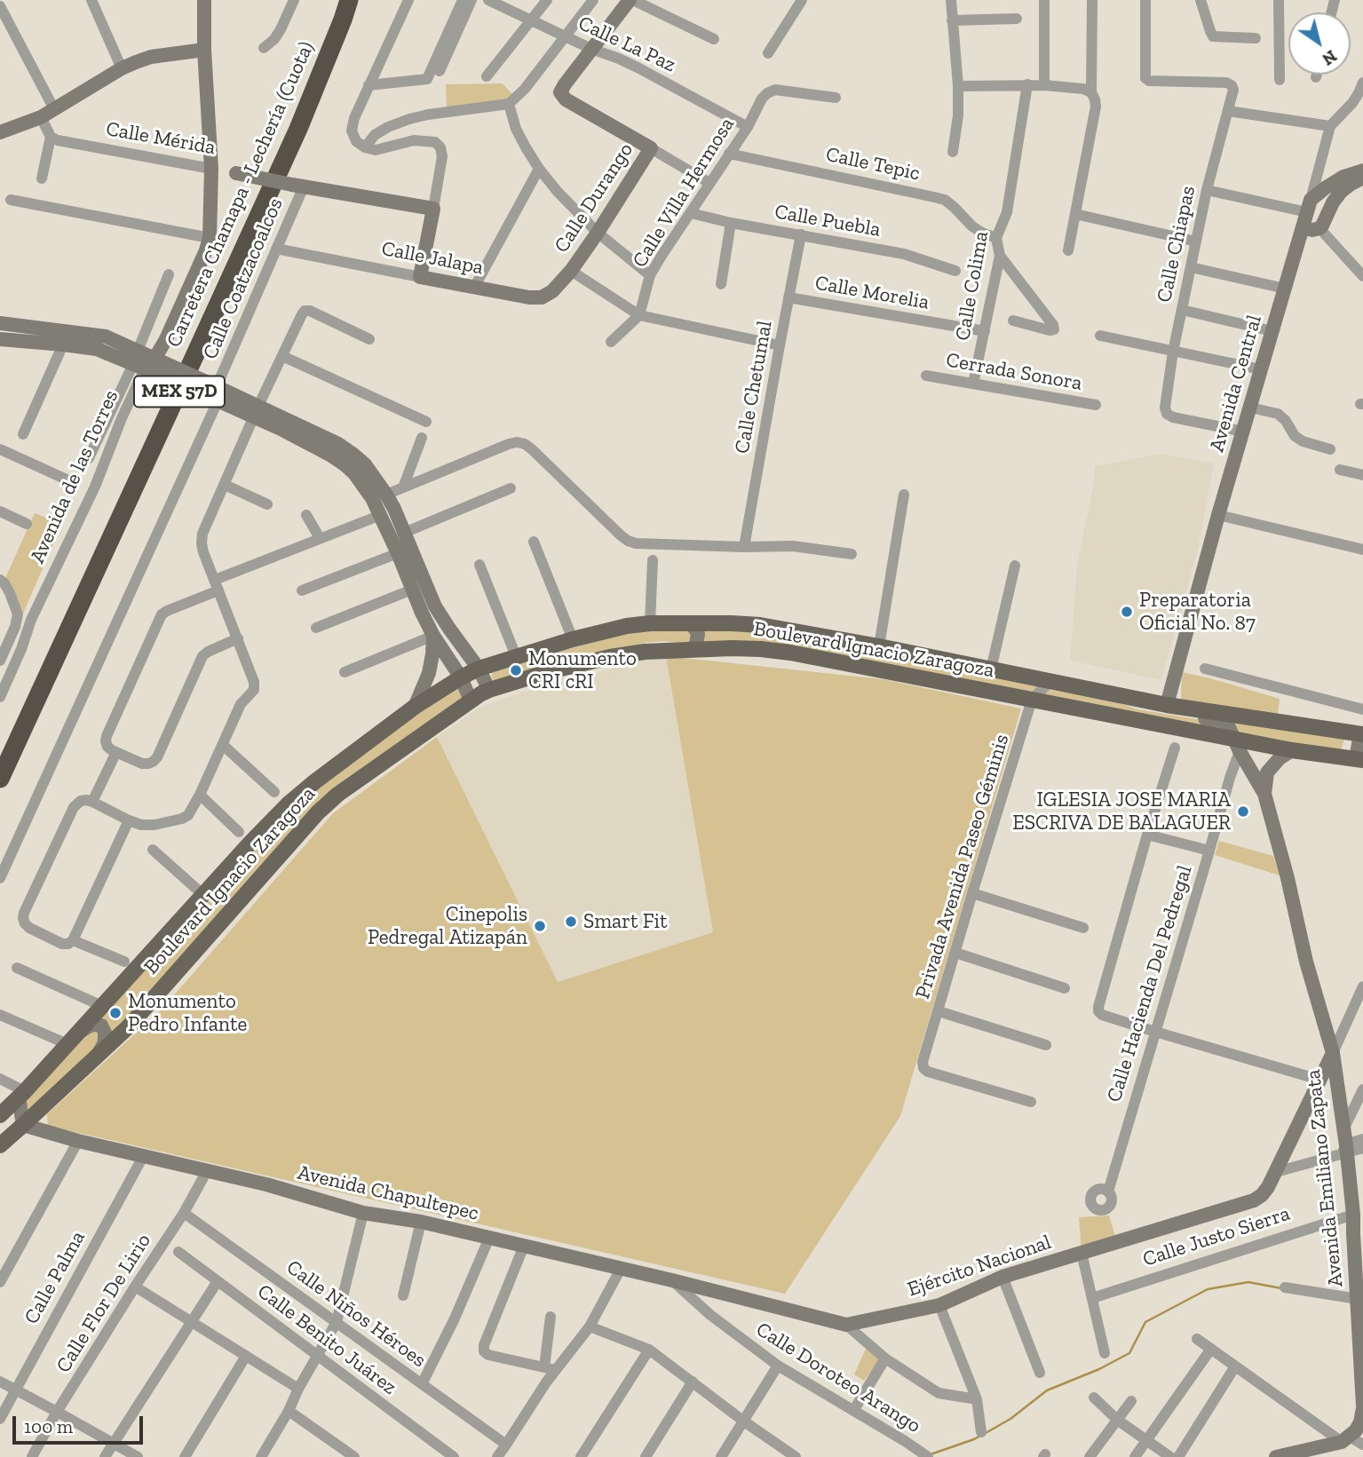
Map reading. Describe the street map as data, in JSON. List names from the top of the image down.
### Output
{
  "streets": {
    "highway": ["Carretera Chamapa - Lechería (Cuota)", "MEX 57D"],
    "main road": ["Boulevard Ignacio Zaragoza"],
    "street": [
      "Calle La Paz",
      "Calle Mérida",
      "Calle Tepic",
      "Calle Villa Hermosa",
      "Calle Durango",
      "Calle Puebla",
      "Calle Chiapas",
      "Calle Jalapa",
      "Calle Coatzacoalcos",
      "Calle Colima",
      "Calle Morelia",
      "Cerrada Sonora",
      "Avenida Central",
      "Calle Chetumal",
      "Avenida de las Torres",
      "Privada Avenida Paseo Géminis",
      "Calle Hacienda Del Pedregal",
      "Avenida Emiliano Zapata",
      "Avenida Chapultepec",
      "Calle Justo Sierra",
      "Ejército Nacional",
      "Calle Palma",
      "Calle Flor De Lirio",
      "Calle Niños Héroes",
      "Calle Benito Juárez",
      "Calle Doroteo Arango"
    ]
  },
  "crossings": [
    ["Calle La Paz", "Calle Villa Hermosa"],
    ["Calle Mérida", "Calle Coatzacoalcos"],
    ["Calle Mérida", "Avenida de las Torres"],
    ["Calle Tepic", "Calle Villa Hermosa"],
    ["Calle Tepic", "Calle Colima"],
    ["Calle Villa Hermosa", "Calle Puebla"],
    ["Calle Durango", "Calle Jalapa"],
    ["Calle Puebla", "Calle Chetumal"],
    ["Calle Chiapas", "Avenida Central"],
    ["Calle Jalapa", "Calle Coatzacoalcos"],
    ["Calle Colima", "Calle Morelia"],
    ["Calle Colima", "Cerrada Sonora"],
    ["Calle Morelia", "Calle Chetumal"],
    ["Avenida Central", "Boulevard Ignacio Zaragoza"],
    ["Boulevard Ignacio Zaragoza", "Privada Avenida Paseo Géminis"],
    ["Boulevard Ignacio Zaragoza", "Calle Hacienda Del Pedregal"],
    ["Boulevard Ignacio Zaragoza", "Avenida Emiliano Zapata"],
    ["Boulevard Ignacio Zaragoza", "Avenida Chapultepec"],
    ["Calle Hacienda Del Pedregal", "Avenida Emiliano Zapata"],
    ["Avenida Emiliano Zapata", "Calle Justo Sierra"],
    ["Avenida Chapultepec", "Ejército Nacional"],
    ["Avenida Chapultepec", "Calle Palma"],
    ["Avenida Chapultepec", "Calle Flor De Lirio"],
    ["Avenida Chapultepec", "Calle Doroteo Arango"],
    ["Ejército Nacional", "Calle Doroteo Arango"],
    ["Calle Flor De Lirio", "Calle Niños Héroes"]
  ],
  "places": [
    "Preparatoria Oficial No. 87",
    "Monumento CRI cRI",
    "IGLESIA JOSE MARIA ESCRIVA DE BALAGUER",
    "Smart Fit",
    "Cinepolis Pedregal Atizapán",
    "Monumento Pedro Infante"
  ],
  "scale_bar": "100 m",
  "north": "bottom right"
}
